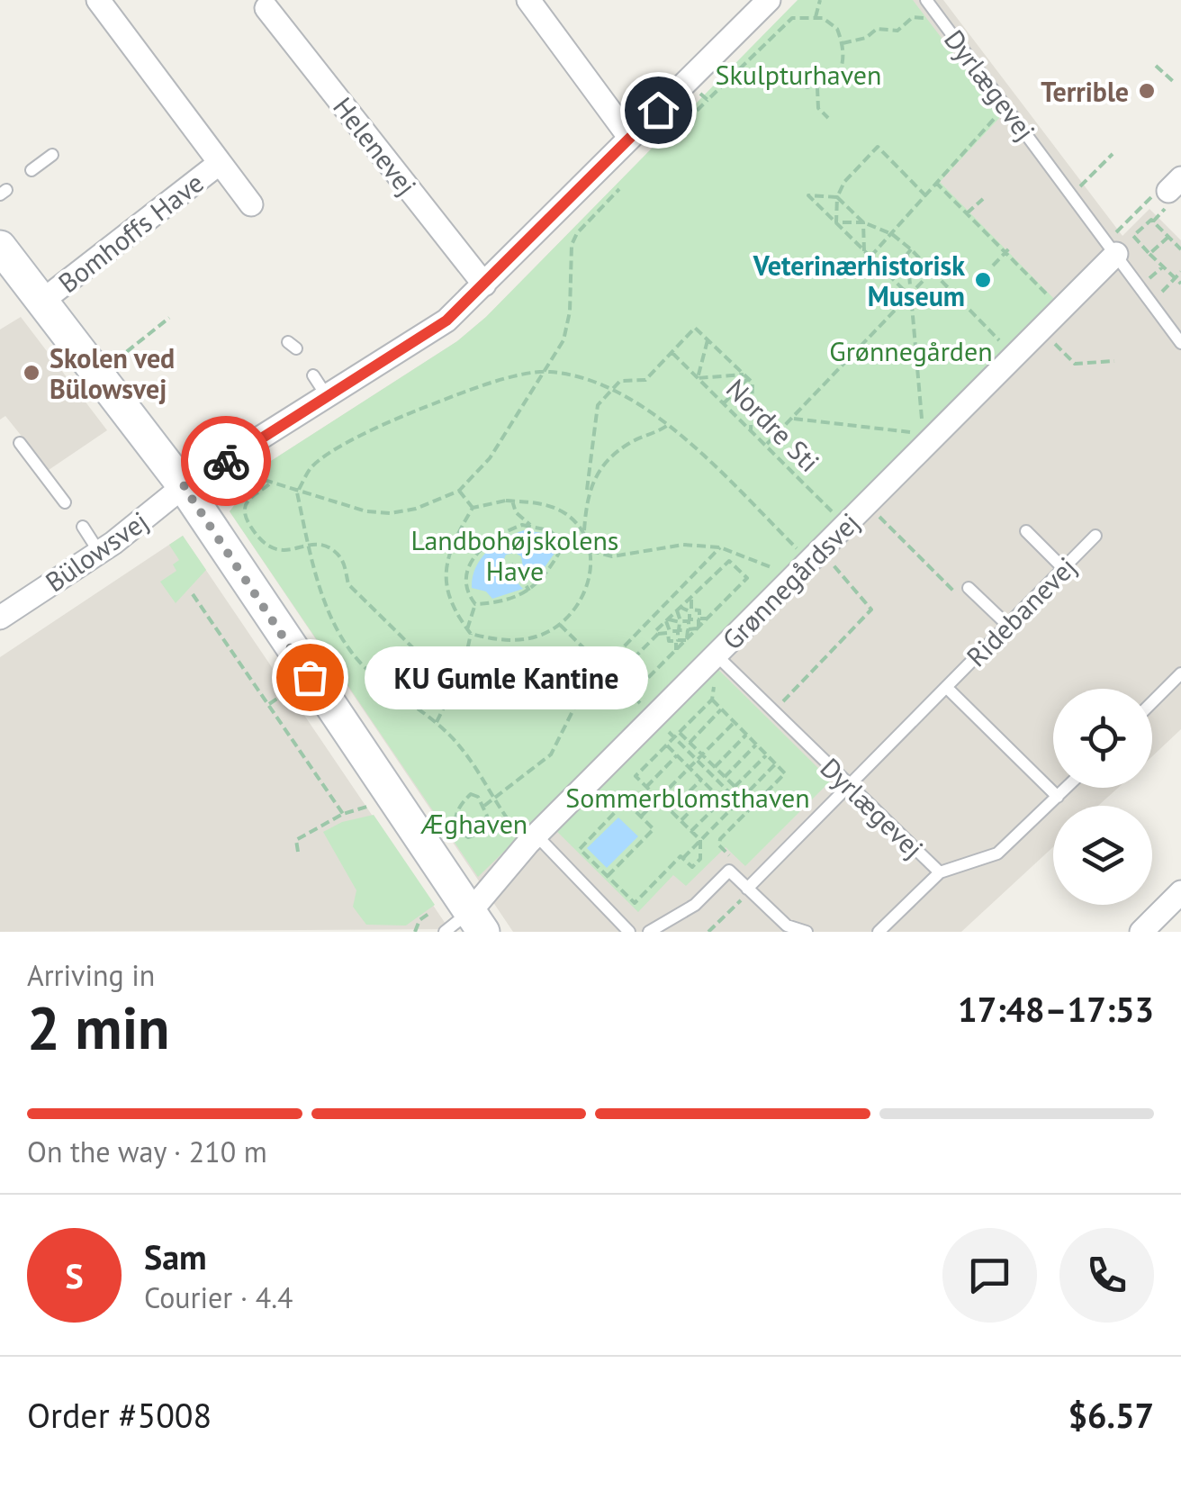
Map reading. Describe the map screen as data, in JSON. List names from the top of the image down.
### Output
{
  "streets": {
    "street": [
      "Helenevej",
      "Bomhoffs Have",
      "Bülowsvej",
      "Grønnegårdsvej"
    ],
    "lane": ["Dyrlægevej", "Ridebanevej"],
    "path": ["Nordre Sti"]
  },
  "crossings": [
    ["Dyrlægevej", "Grønnegårdsvej"],
    ["Dyrlægevej", "Ridebanevej"],
    ["Helenevej", "Bülowsvej"],
    ["Nordre Sti", "Grønnegårdsvej"]
  ],
  "parks": [
    "Skulpturhaven",
    "Grønnegården",
    "Landbohøjskolens Have",
    "Sommerblomsthaven",
    "Æghaven"
  ],
  "places": [
    "Terrible",
    "Veterinærhistorisk Museum",
    "Skolen ved Bülowsvej",
    "KU Gumle Kantine"
  ],
  "page": {
    "bubble": "KU Gumle Kantine",
    "heading": ["2 min", "Arriving in", "17:48–17:53"],
    "panel": [
      "Sam",
      "Courier · 4.4",
      "Order #5008",
      "$6.57"
    ],
    "bar": "On the way · 210 m",
    "round": "S"
  }
}
